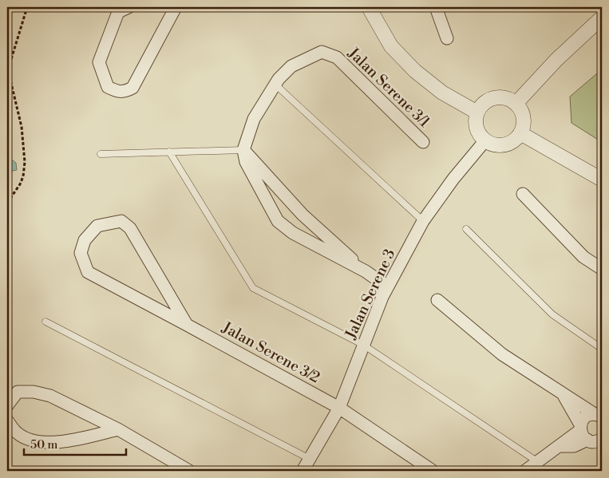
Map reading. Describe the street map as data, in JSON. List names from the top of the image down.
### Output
{
  "streets": {
    "street": ["Jalan Serene 3/1", "Jalan Serene 3", "Jalan Serene 3/2"]
  },
  "crossings": [
    ["Jalan Serene 3", "Jalan Serene 3/2"]
  ],
  "scale_bar": "50 m"
}
